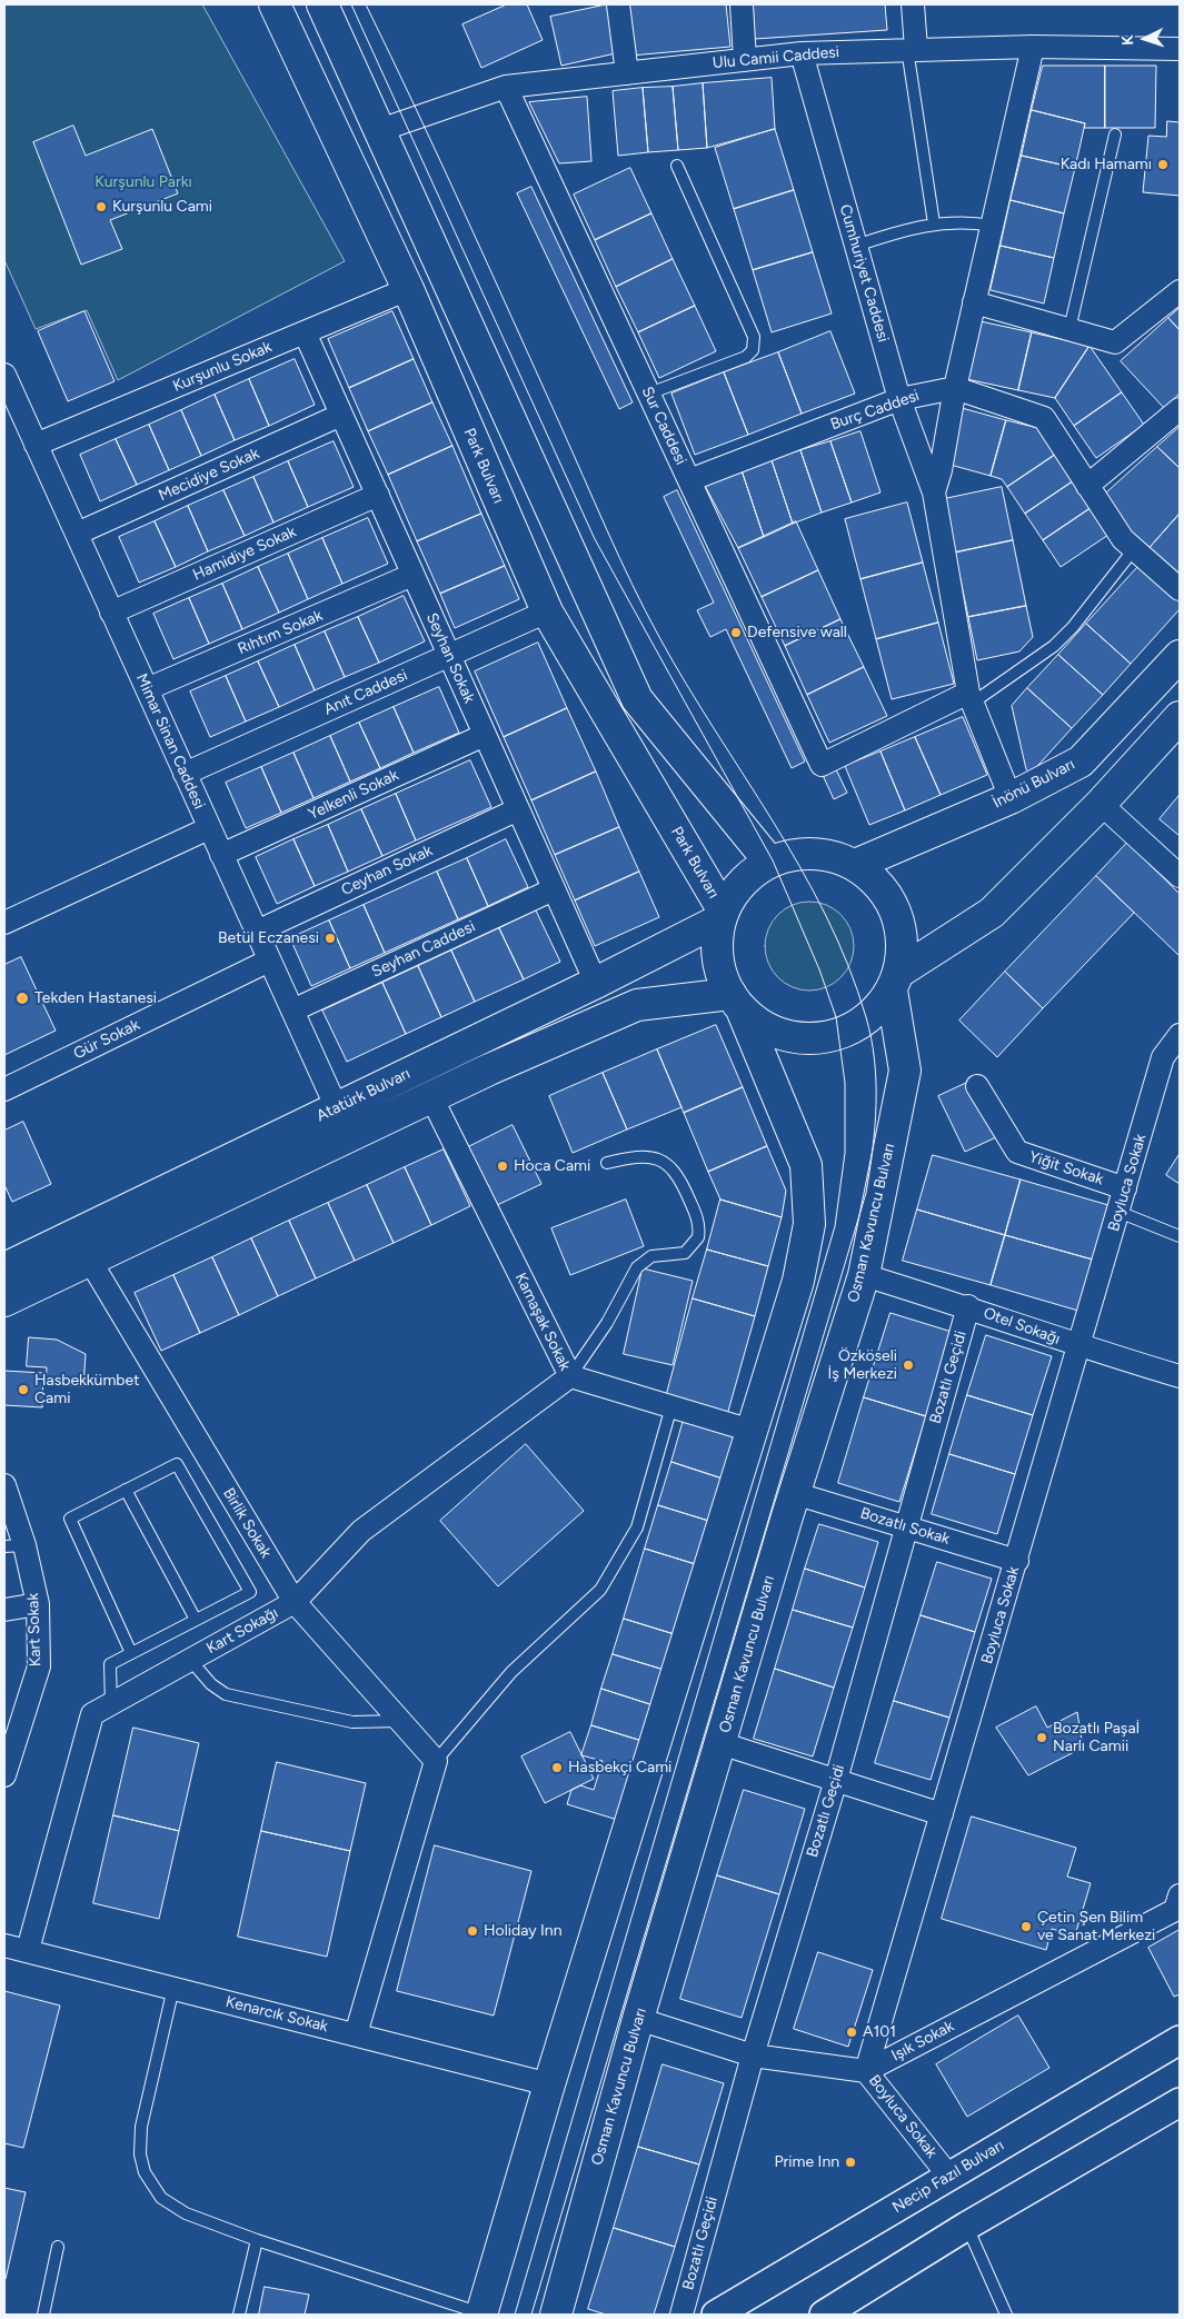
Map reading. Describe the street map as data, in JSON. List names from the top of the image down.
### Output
{
  "streets": {
    "main road": [
      "Park Bulvarı",
      "İnönü Bulvarı",
      "Atatürk Bulvarı",
      "Osman Kavuncu Bulvarı"
    ],
    "street": [
      "Ulu Camii Caddesi",
      "Cumhuriyet Caddesi",
      "Kurşunlu Sokak",
      "Burç Caddesi",
      "Sur Caddesi",
      "Mecidiye Sokak",
      "Hamidiye Sokak",
      "Rıhtım Sokak",
      "Seyhan Sokak",
      "Anıt Caddesi",
      "Mimar Sinan Caddesi",
      "Yelkenli Sokak",
      "Ceyhan Sokak",
      "Seyhan Caddesi",
      "Gür Sokak",
      "Yiğit Sokak",
      "Boyluca Sokak",
      "Kamaşak Sokak",
      "Otel Sokağı",
      "Bozatlı Geçidi",
      "Birlik Sokak",
      "Bozatlı Sokak",
      "Kart Sokak",
      "Kart Sokağı",
      "Kenarcık Sokak",
      "Işık Sokak",
      "Necip Fazıl Bulvarı"
    ]
  },
  "crossings": [
    ["Ulu Camii Caddesi", "Cumhuriyet Caddesi"],
    ["Ulu Camii Caddesi", "Sur Caddesi"],
    ["Cumhuriyet Caddesi", "Burç Caddesi"],
    ["Kurşunlu Sokak", "Park Bulvarı"],
    ["Kurşunlu Sokak", "Seyhan Sokak"],
    ["Kurşunlu Sokak", "Mimar Sinan Caddesi"],
    ["Burç Caddesi", "Sur Caddesi"],
    ["Park Bulvarı", "Anıt Caddesi"],
    ["Park Bulvarı", "İnönü Bulvarı"],
    ["Park Bulvarı", "Atatürk Bulvarı"],
    ["Park Bulvarı", "Osman Kavuncu Bulvarı"],
    ["Mecidiye Sokak", "Seyhan Sokak"],
    ["Mecidiye Sokak", "Mimar Sinan Caddesi"],
    ["Hamidiye Sokak", "Seyhan Sokak"],
    ["Hamidiye Sokak", "Mimar Sinan Caddesi"],
    ["Rıhtım Sokak", "Seyhan Sokak"],
    ["Rıhtım Sokak", "Mimar Sinan Caddesi"],
    ["Seyhan Sokak", "Anıt Caddesi"],
    ["Seyhan Sokak", "Yelkenli Sokak"],
    ["Seyhan Sokak", "Ceyhan Sokak"],
    ["Seyhan Sokak", "Seyhan Caddesi"],
    ["Seyhan Sokak", "Atatürk Bulvarı"],
    ["Anıt Caddesi", "Mimar Sinan Caddesi"],
    ["Mimar Sinan Caddesi", "Yelkenli Sokak"],
    ["Mimar Sinan Caddesi", "Ceyhan Sokak"],
    ["Mimar Sinan Caddesi", "Seyhan Caddesi"],
    ["Mimar Sinan Caddesi", "Gür Sokak"],
    ["Mimar Sinan Caddesi", "Atatürk Bulvarı"],
    ["İnönü Bulvarı", "Atatürk Bulvarı"],
    ["İnönü Bulvarı", "Osman Kavuncu Bulvarı"],
    ["Atatürk Bulvarı", "Osman Kavuncu Bulvarı"],
    ["Atatürk Bulvarı", "Kamaşak Sokak"],
    ["Atatürk Bulvarı", "Birlik Sokak"],
    ["Yiğit Sokak", "Boyluca Sokak"],
    ["Boyluca Sokak", "Otel Sokağı"],
    ["Boyluca Sokak", "Bozatlı Sokak"],
    ["Boyluca Sokak", "Işık Sokak"],
    ["Boyluca Sokak", "Necip Fazıl Bulvarı"],
    ["Osman Kavuncu Bulvarı", "Otel Sokağı"],
    ["Osman Kavuncu Bulvarı", "Bozatlı Sokak"],
    ["Kamaşak Sokak", "Kart Sokağı"],
    ["Otel Sokağı", "Bozatlı Geçidi"],
    ["Bozatlı Geçidi", "Bozatlı Sokak"],
    ["Birlik Sokak", "Kart Sokağı"],
    ["Kart Sokağı", "Kenarcık Sokak"]
  ],
  "parks": ["Kurşunlu Parkı"],
  "places": [
    "Kadı Hamamı",
    "Kurşunlu Cami",
    "Defensive wall",
    "Betül Eczanesi",
    "Tekden Hastanesi",
    "Hoca Cami",
    "Özköseli İş Merkezi",
    "Hasbekkümbet Cami",
    "Bozatlı Paşaİ Narlı Camii",
    "Hasbekçi Cami",
    "Çetin Şen Bilim ve Sanat Merkezi",
    "Holiday Inn",
    "A101",
    "Prime Inn"
  ],
  "north": "left"
}
